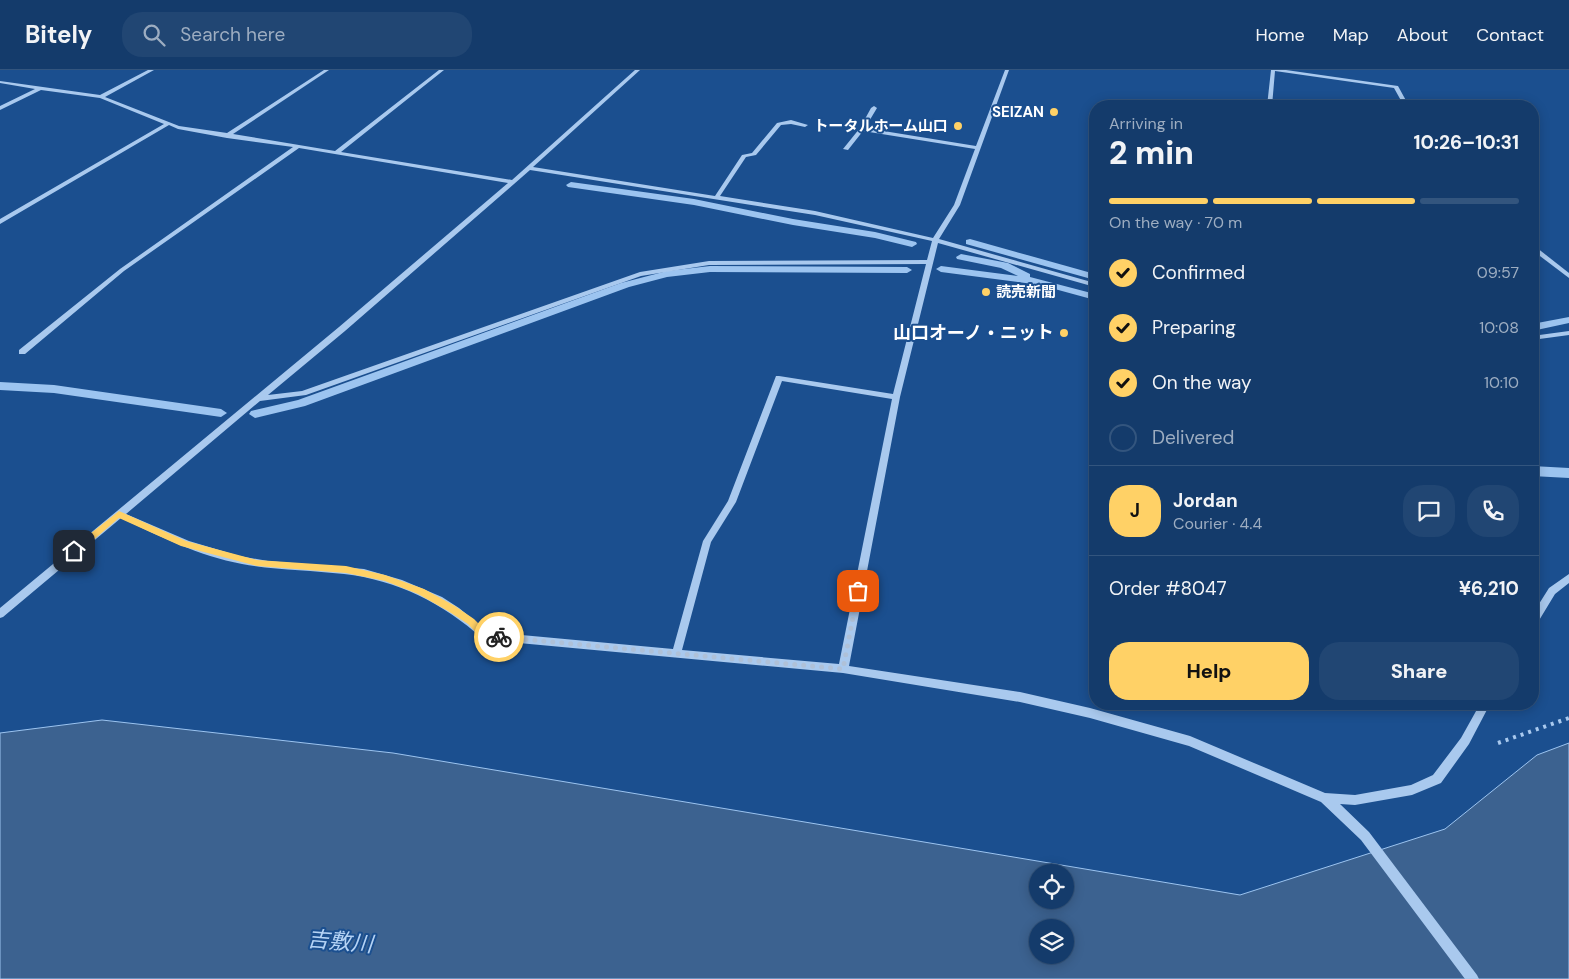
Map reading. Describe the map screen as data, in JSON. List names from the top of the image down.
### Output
{
  "water": ["吉敷川"],
  "places": [
    "SEIZAN",
    "トータルホーム山口",
    "読売新聞",
    "山口オーノ・ニット"
  ],
  "page": {
    "header": "Bitely",
    "search": "Search here",
    "nav": [
      "Home",
      "Map",
      "About",
      "Contact"
    ],
    "heading": ["2 min", "Arriving in", "10:26–10:31"],
    "panel": [
      "Jordan",
      "Courier · 4.4",
      "Order #8047",
      "¥6,210"
    ],
    "bar": "On the way · 70 m",
    "list": [
      ["Confirmed", "09:57"],
      ["Preparing", "10:08"],
      ["On the way", "10:10"],
      "Delivered"
    ],
    "round": "J",
    "buttons": ["Help", "Share"]
  }
}
